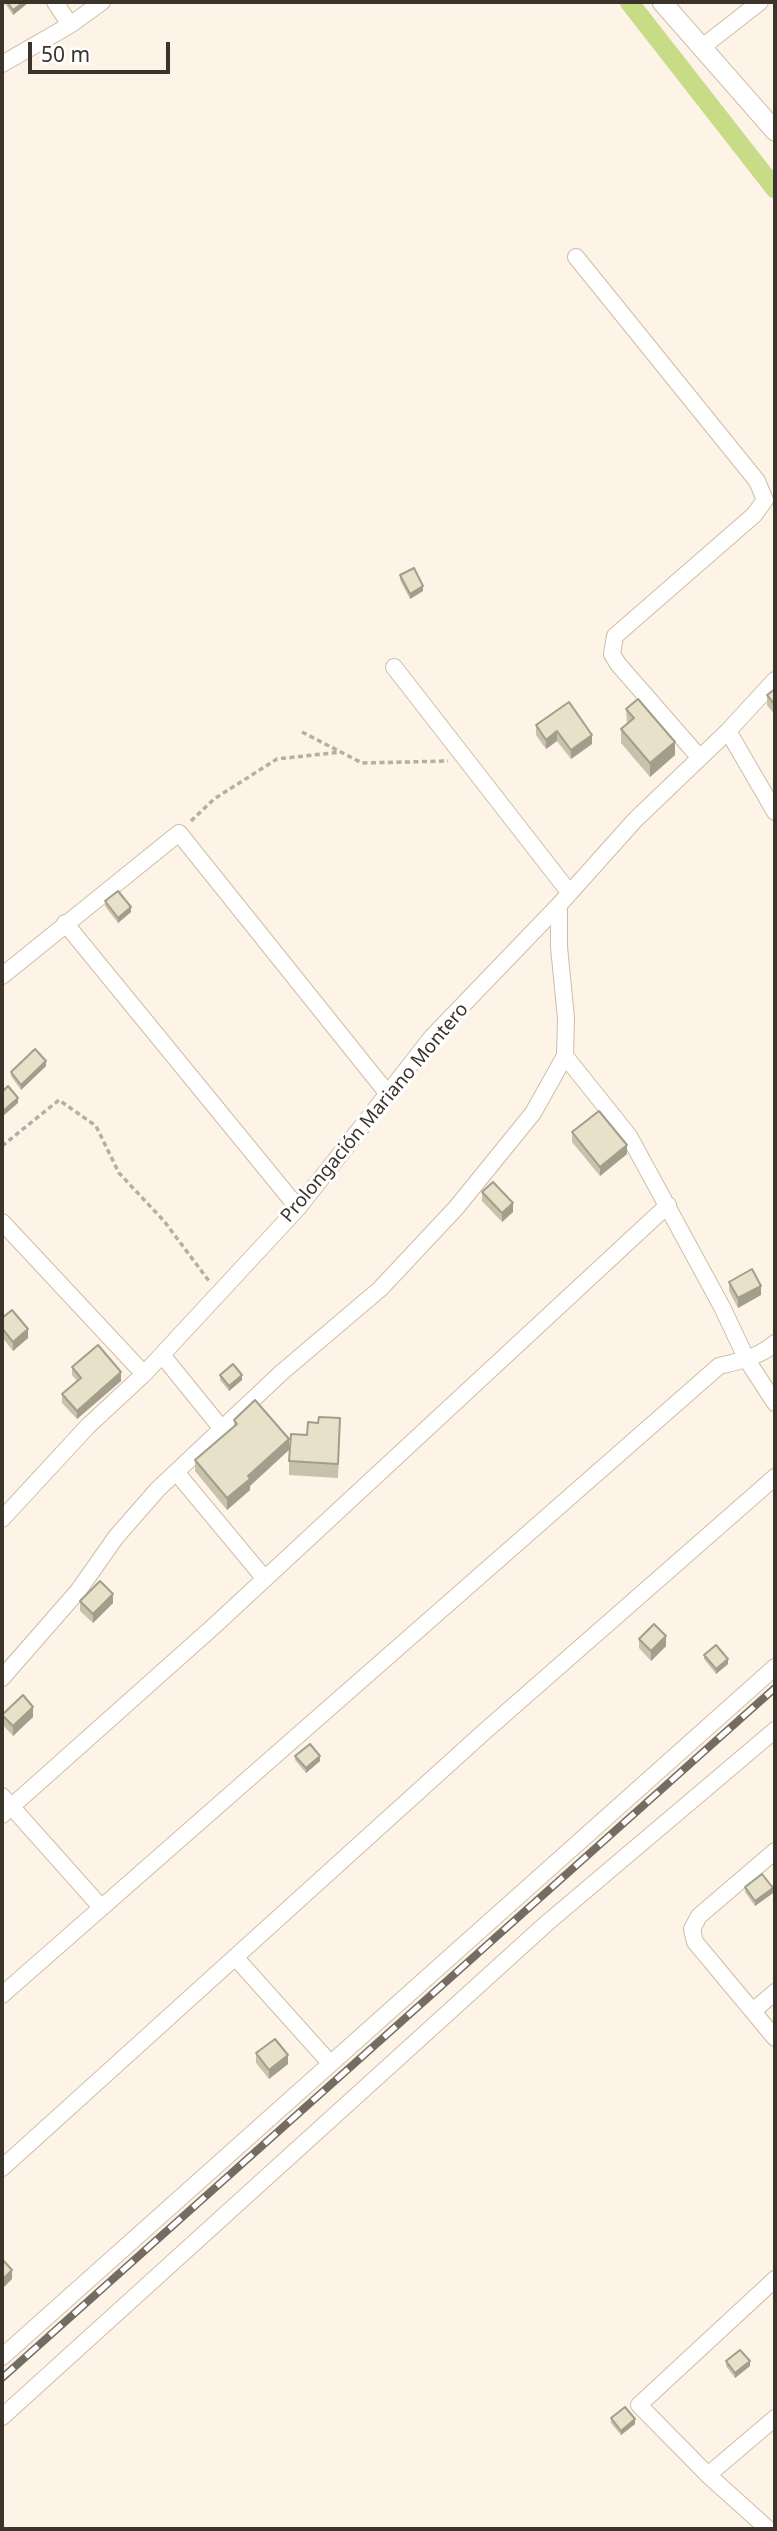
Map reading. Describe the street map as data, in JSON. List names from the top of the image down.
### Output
{
  "streets": {
    "street": ["Prolongación Mariano Montero"]
  },
  "scale_bar": "50 m"
}
